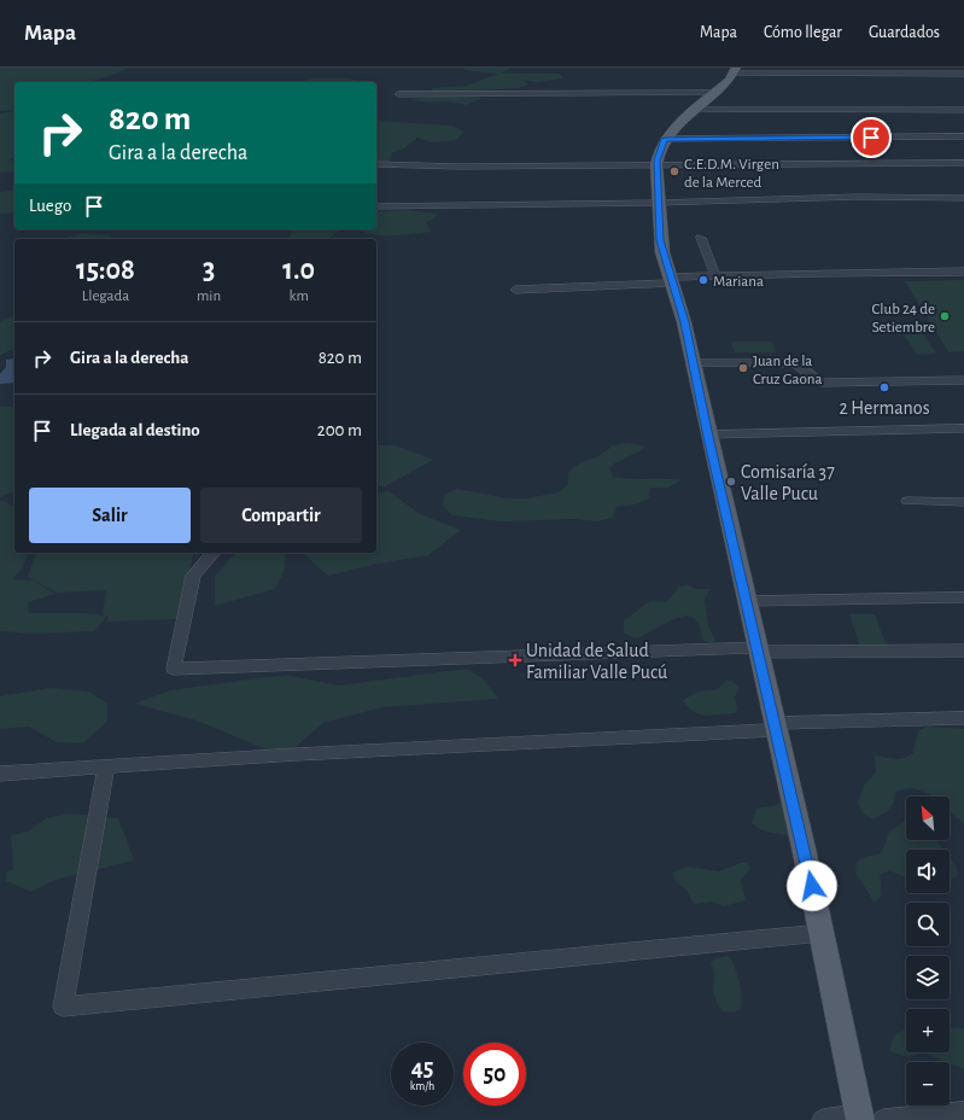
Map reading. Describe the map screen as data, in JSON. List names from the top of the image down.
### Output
{
  "places": {
    "other": [
      "C.E.D.M. Virgen de la Merced",
      "Mariana",
      "Club 24 de Setiembre",
      "Juan de la Cruz Gaona",
      "2 Hermanos",
      "Comisaría 37 Valle Pucu"
    ],
    "health": ["Unidad de Salud Familiar Valle Pucú"]
  },
  "north": "top left",
  "page": {
    "header": "Mapa",
    "nav": ["Mapa", "Cómo llegar", "Guardados"],
    "turn": ["820 m", "Gira a la derecha"],
    "then": "Luego",
    "eta": [
      "15:08",
      "Llegada",
      "3",
      "min",
      "1.0",
      "km"
    ],
    "list": [
      {
        "name": "Gira a la derecha",
        "value": "820 m"
      },
      {
        "name": "Llegada al destino",
        "value": "200 m"
      }
    ],
    "buttons": ["Salir", "Compartir"],
    "map_buttons": ["+", "−"],
    "speed": "45 km/h",
    "limit": "50"
  }
}
